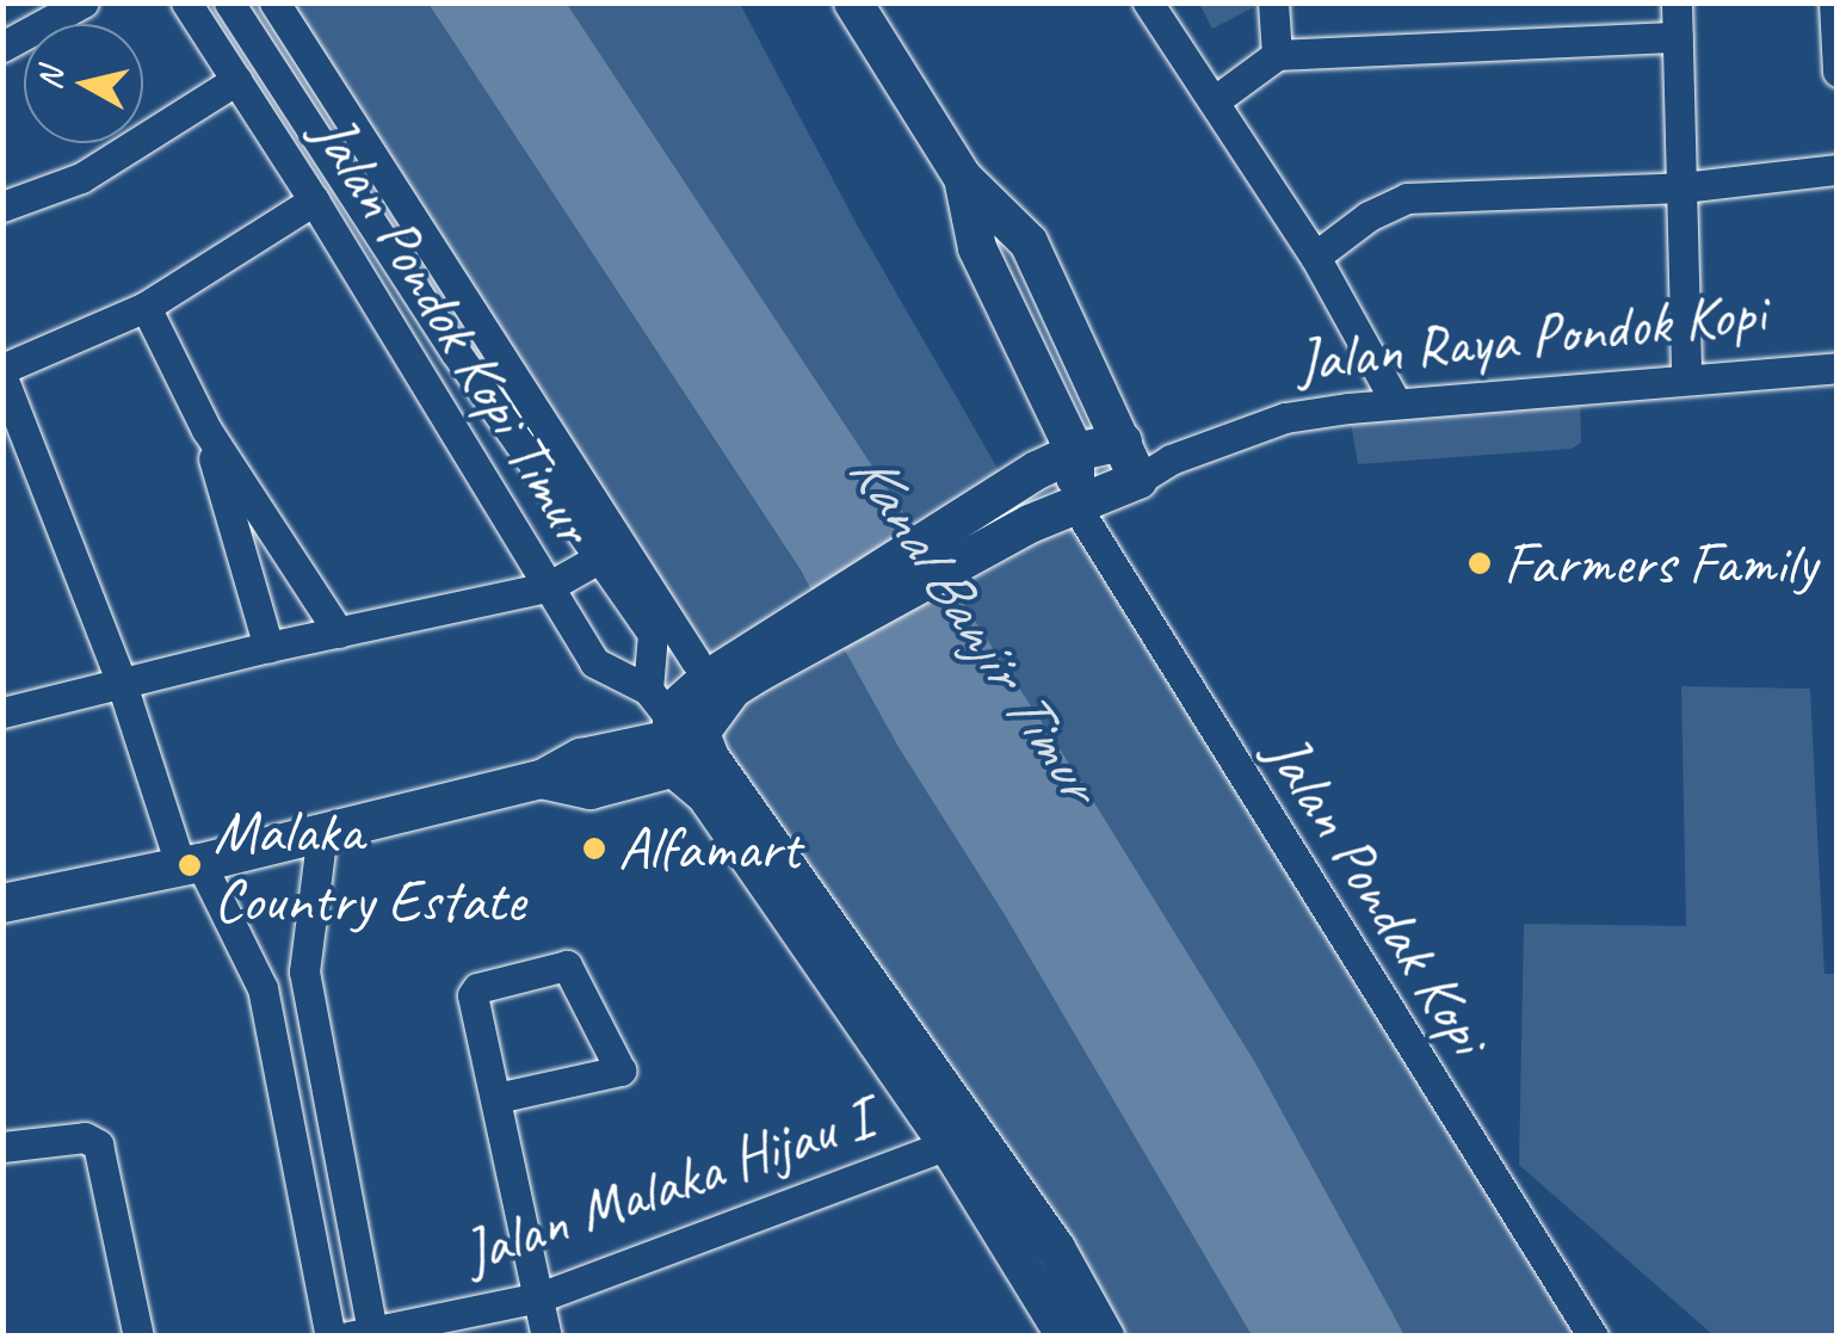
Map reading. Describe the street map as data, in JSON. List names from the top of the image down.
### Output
{
  "streets": {
    "main road": ["Jalan Raya Pondok Kopi"],
    "street": ["Jalan Pondok Kopi Timur", "Jalan Pondak Kopi", "Jalan Malaka Hijau I"]
  },
  "crossings": [
    ["Jalan Pondok Kopi Timur", "Jalan Raya Pondok Kopi"],
    ["Jalan Raya Pondok Kopi", "Jalan Pondak Kopi"]
  ],
  "water": ["Kanal Banjir Timur"],
  "places": ["Farmers Family", "Alfamart", "Malaka Country Estate"],
  "north": "left"
}
